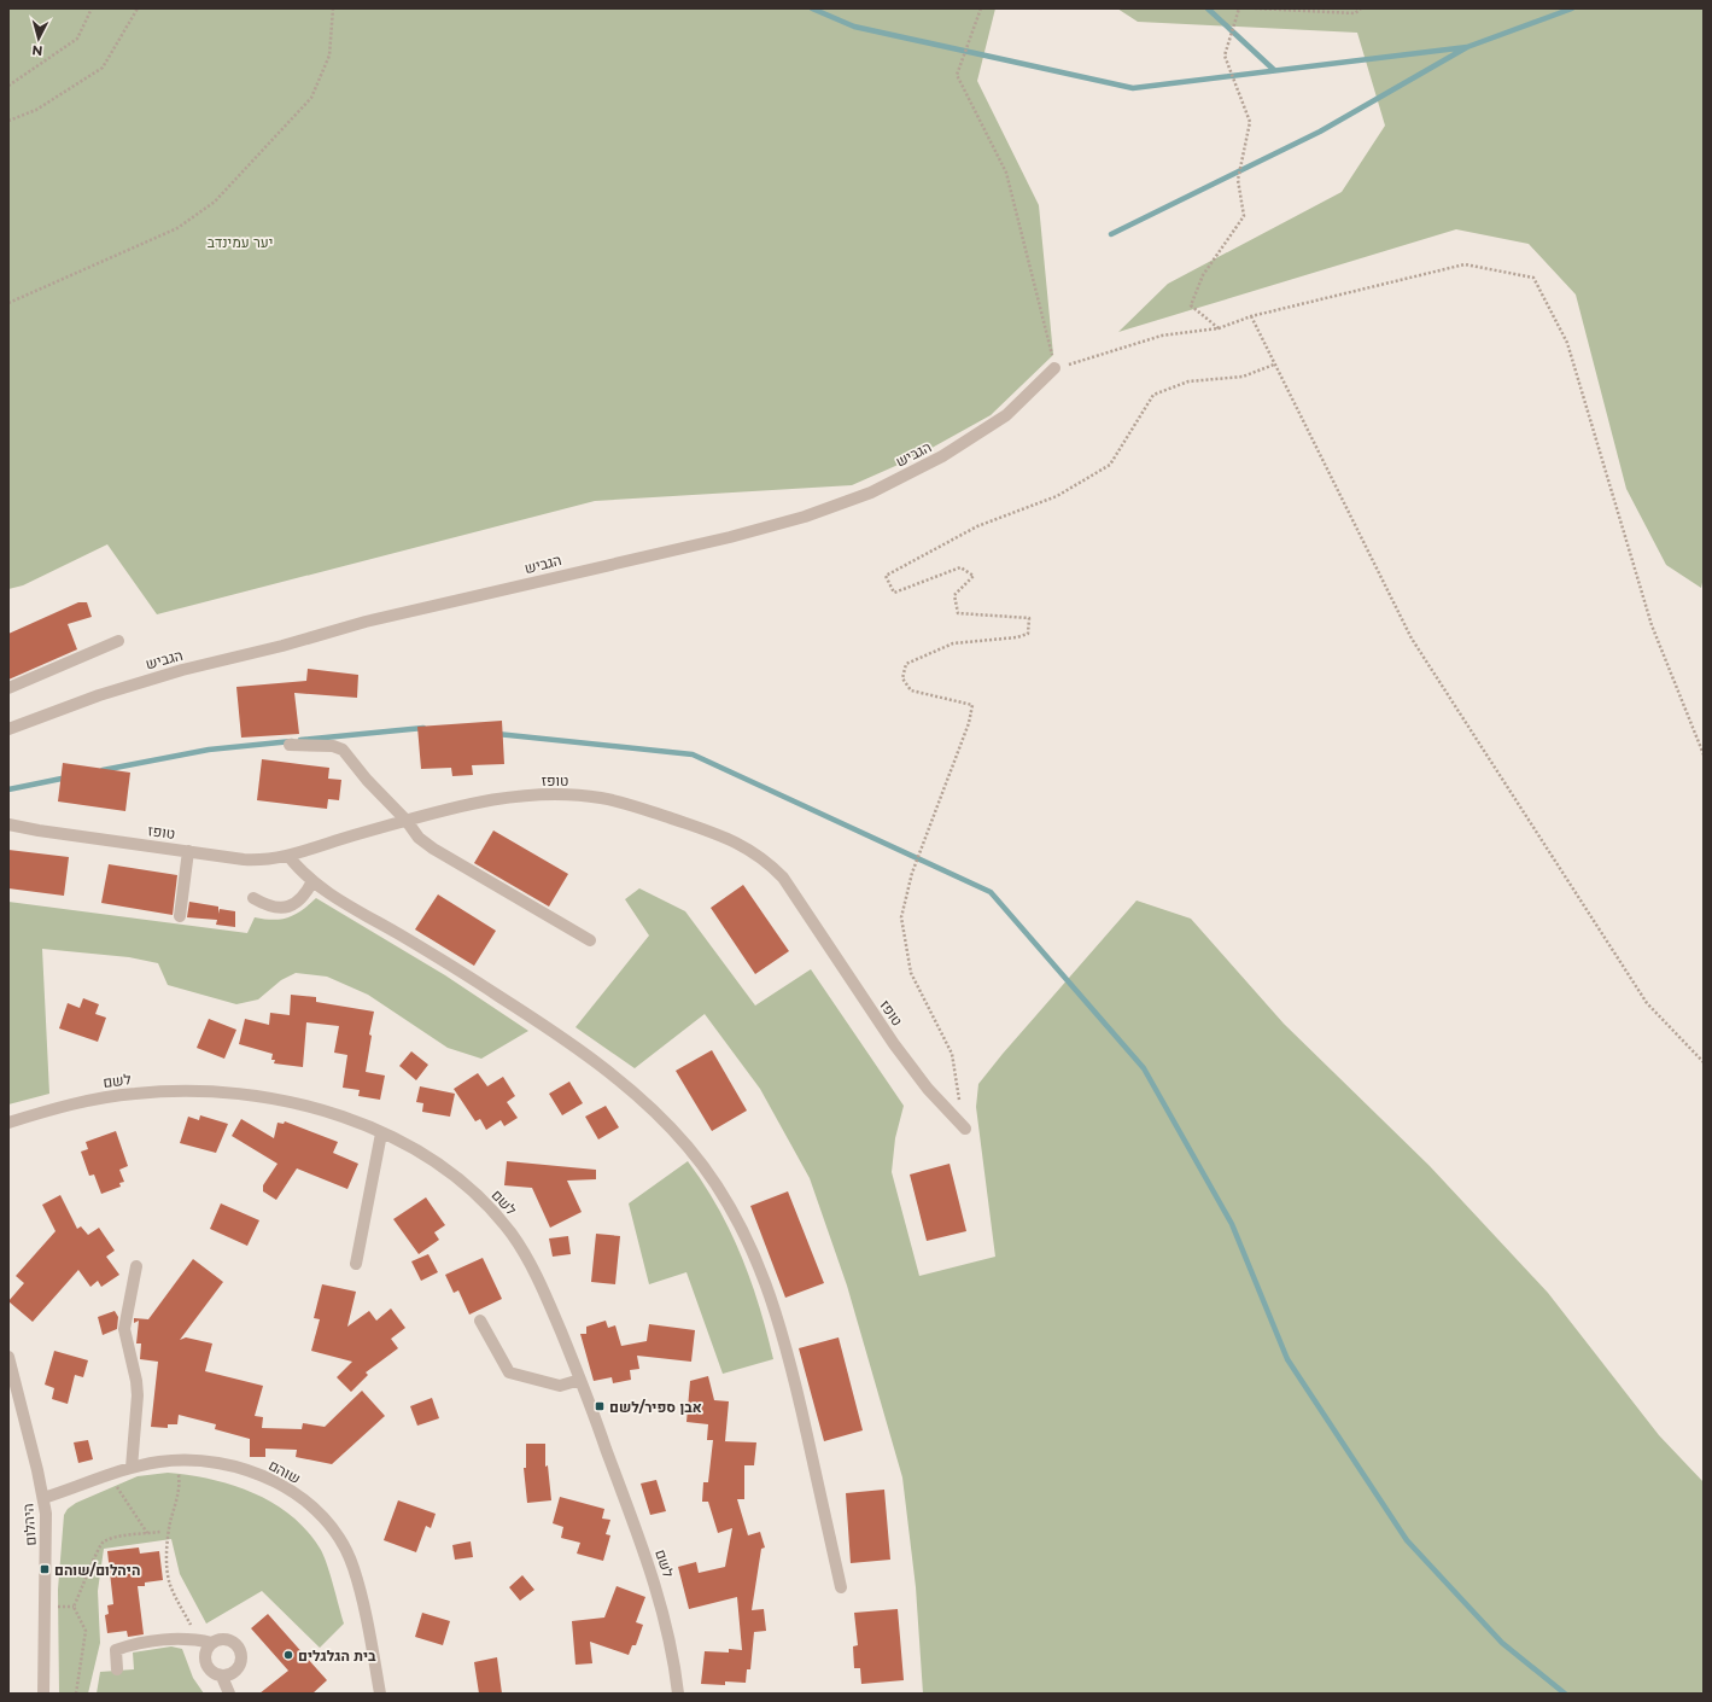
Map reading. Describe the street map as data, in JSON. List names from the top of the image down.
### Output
{
  "streets": {
    "street": [
      "הגביש",
      "טופז",
      "לשם",
      "שוהם",
      "היהלום"
    ]
  },
  "crossings": [
    ["שוהם", "היהלום"]
  ],
  "parks": ["יער עמינדב"],
  "places": {
    "transit": ["אבן ספיר/לשם", "היהלום/שוהם"],
    "other": ["בית הגלגלים"]
  },
  "north": "bottom"
}
